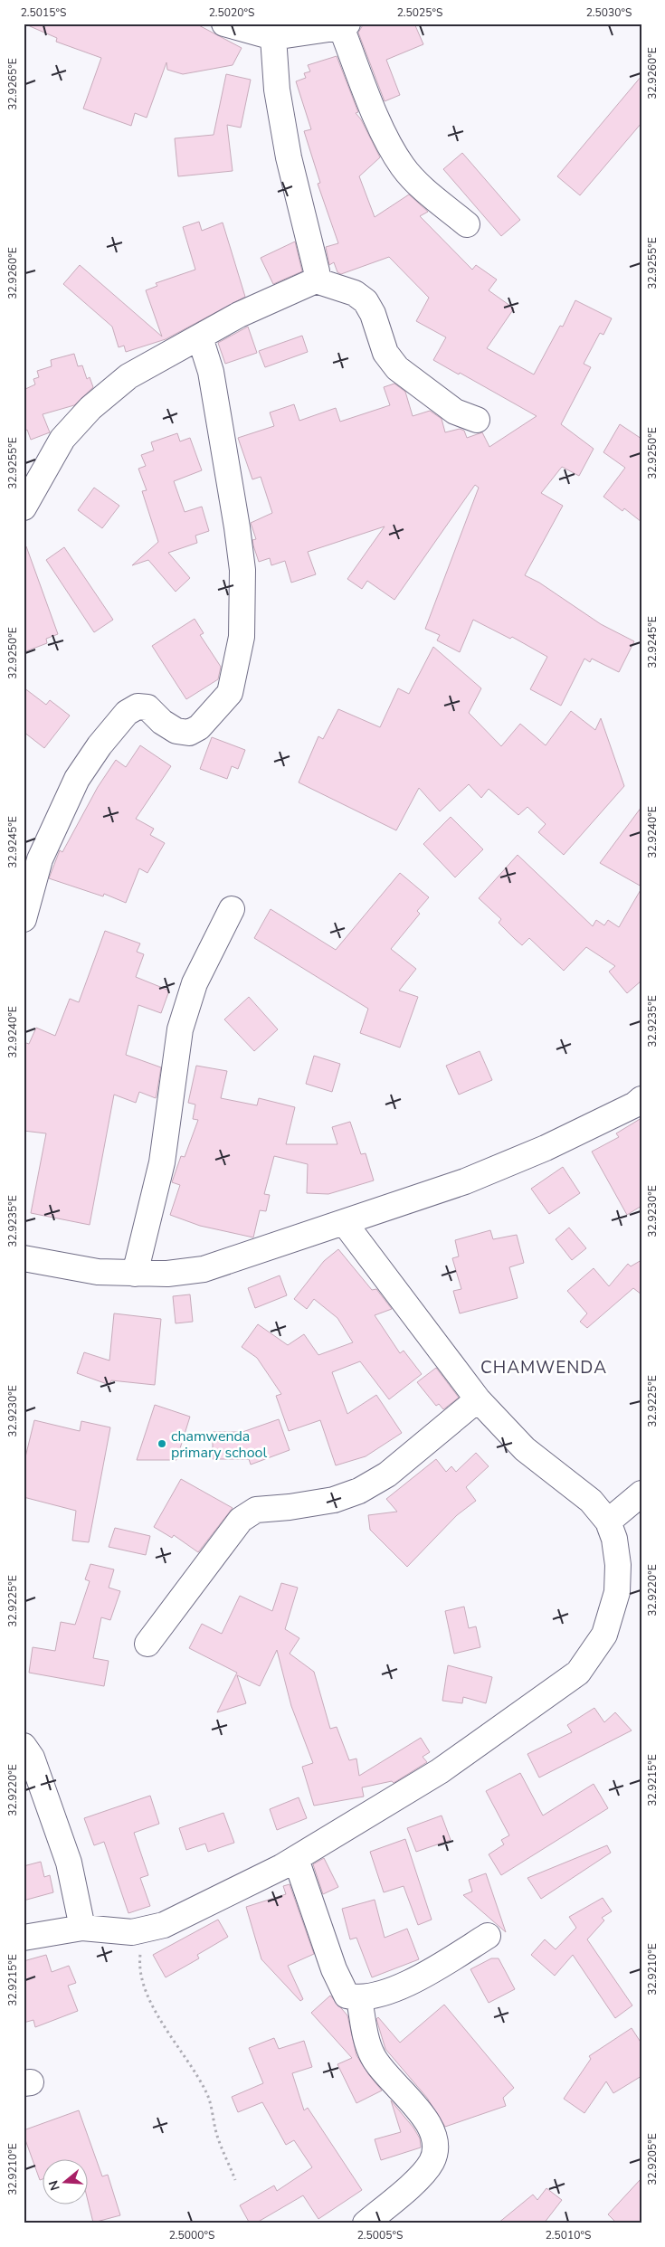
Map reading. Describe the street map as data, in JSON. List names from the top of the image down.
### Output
{
  "districts": ["CHAMWENDA"],
  "places": ["chamwenda primary school"],
  "north": "left",
  "coordinates": [
    "2.5015°S",
    "2.5020°S",
    "2.5025°S",
    "2.5030°S",
    "32.9260°E",
    "32.9265°E",
    "32.9255°E",
    "32.9250°E",
    "32.9245°E",
    "32.9240°E",
    "32.9235°E",
    "32.9230°E",
    "32.9225°E",
    "32.9220°E",
    "32.9215°E",
    "32.9210°E",
    "32.9205°E",
    "2.5000°S",
    "2.5005°S",
    "2.5010°S"
  ]
}
